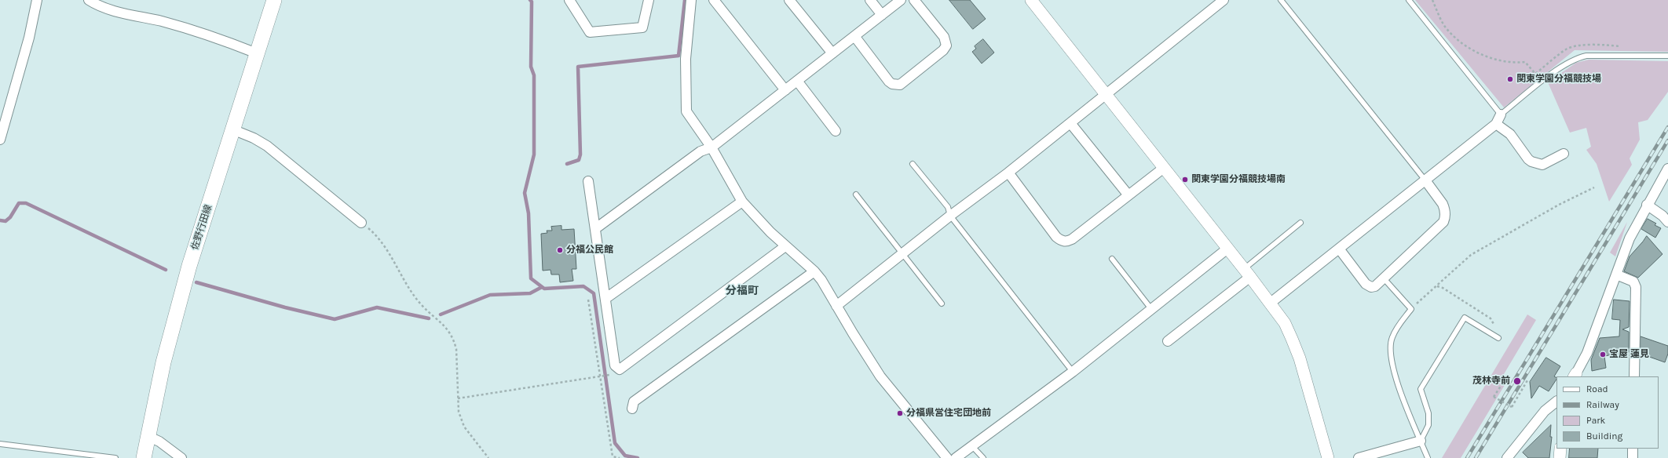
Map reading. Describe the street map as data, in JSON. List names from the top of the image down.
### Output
{
  "streets": {
    "main road": ["佐野行田線"]
  },
  "districts": ["分福町"],
  "places": [
    "関東学園分福競技場",
    "関東学園分福競技場南",
    "分福公民館",
    "宝屋 蓮見",
    "茂林寺前",
    "分福県営住宅団地前"
  ],
  "legend": [
    "Road",
    "Railway",
    "Park",
    "Building"
  ]
}
